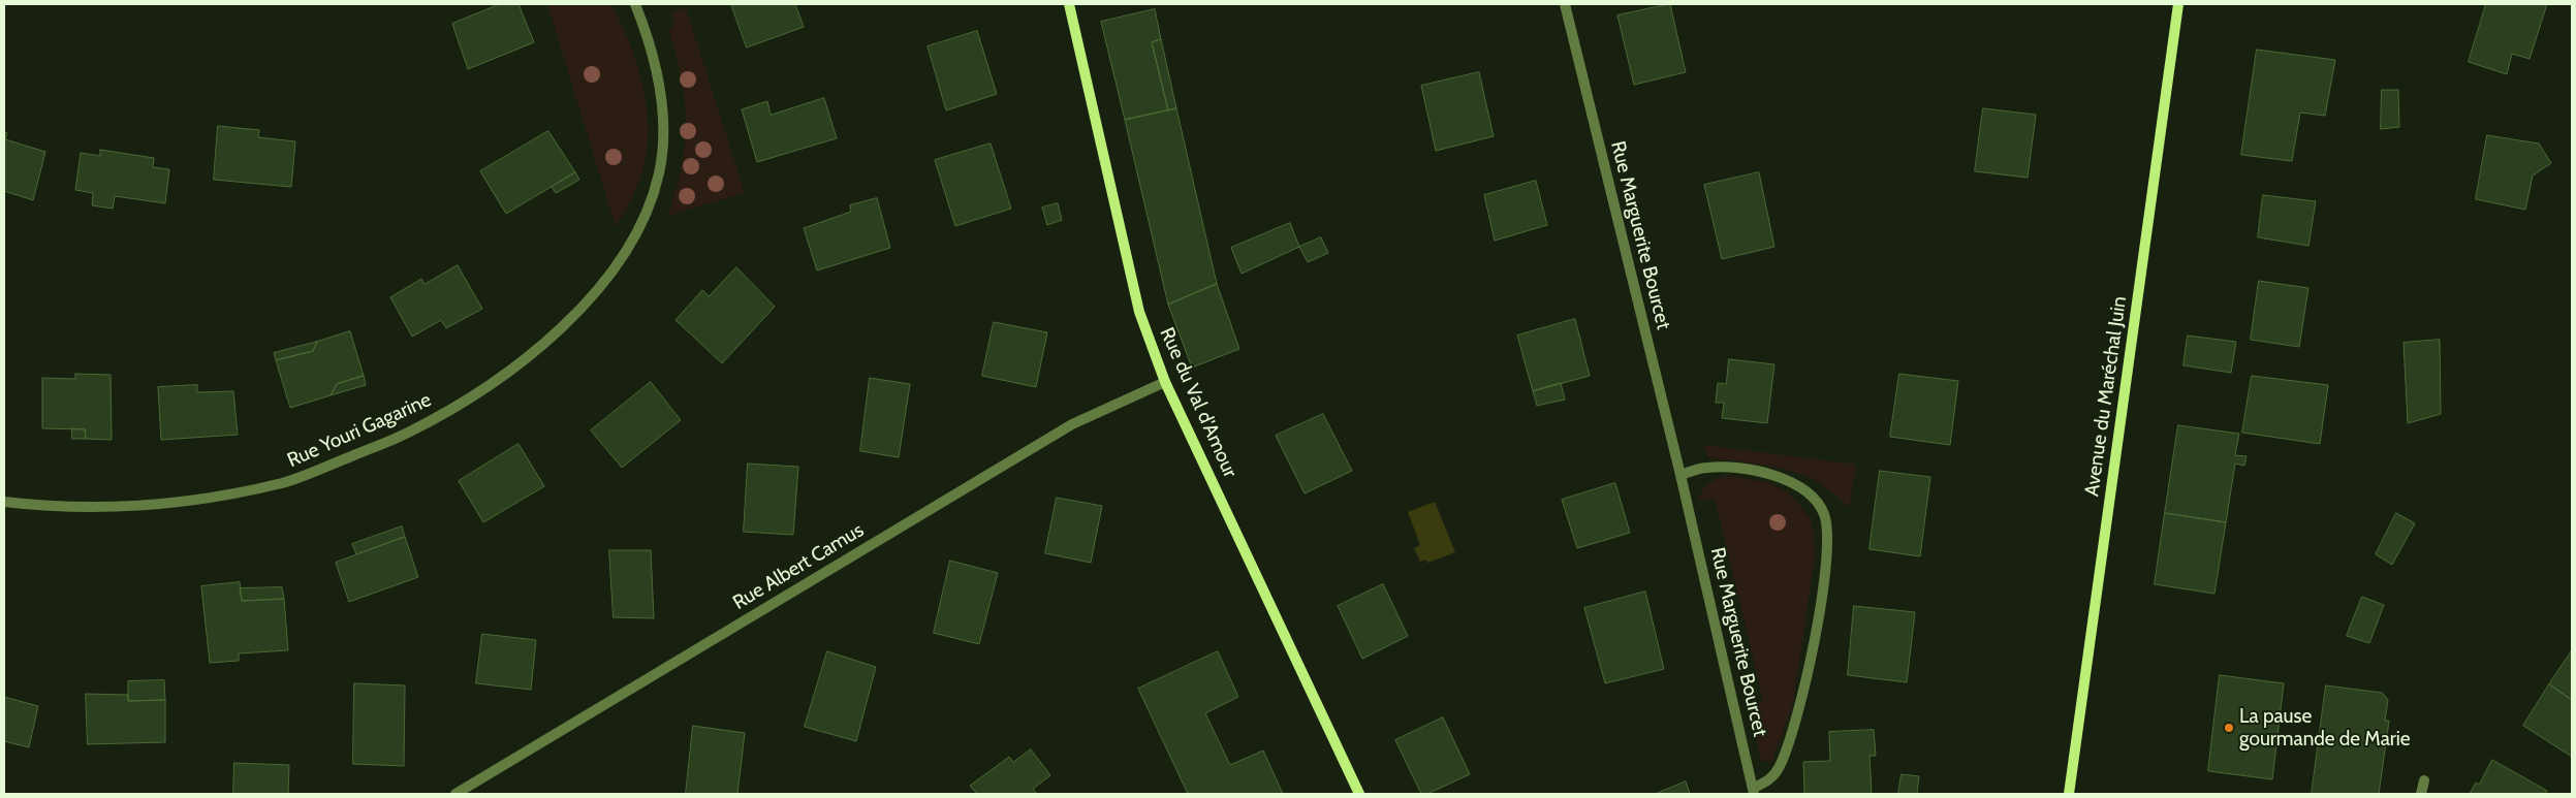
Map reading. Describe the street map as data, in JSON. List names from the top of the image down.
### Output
{
  "streets": {
    "street": [
      "Rue Marguerite Bourcet",
      "Avenue du Maréchal Juin",
      "Rue du Val d'Amour",
      "Rue Youri Gagarine",
      "Rue Albert Camus"
    ]
  },
  "crossings": [
    ["Rue du Val d'Amour", "Rue Albert Camus"]
  ],
  "places": ["La pause gourmande de Marie"]
}
